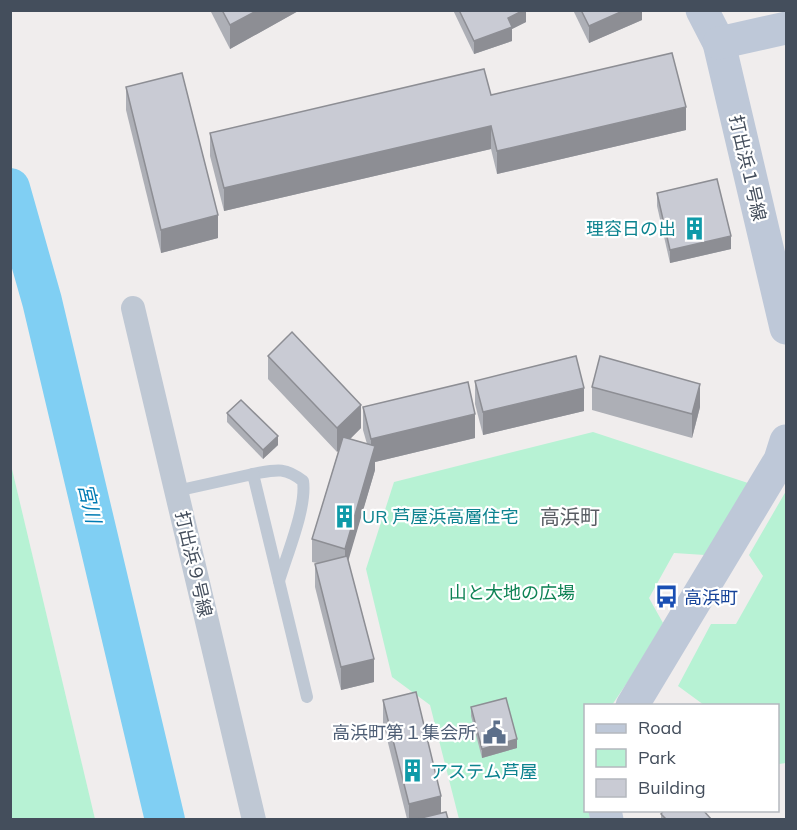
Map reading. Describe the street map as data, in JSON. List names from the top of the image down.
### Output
{
  "streets": {
    "street": ["打出浜１号線", "打出浜９号線"]
  },
  "districts": ["高浜町"],
  "water": ["宮川"],
  "parks": ["山と大地の広場"],
  "places": {
    "building": ["理容日の出", "UR 芦屋浜高層住宅", "アステム芦屋"],
    "bus stop": ["高浜町"],
    "public building": ["高浜町第１集会所"]
  },
  "legend": ["Road", "Park", "Building"]
}
